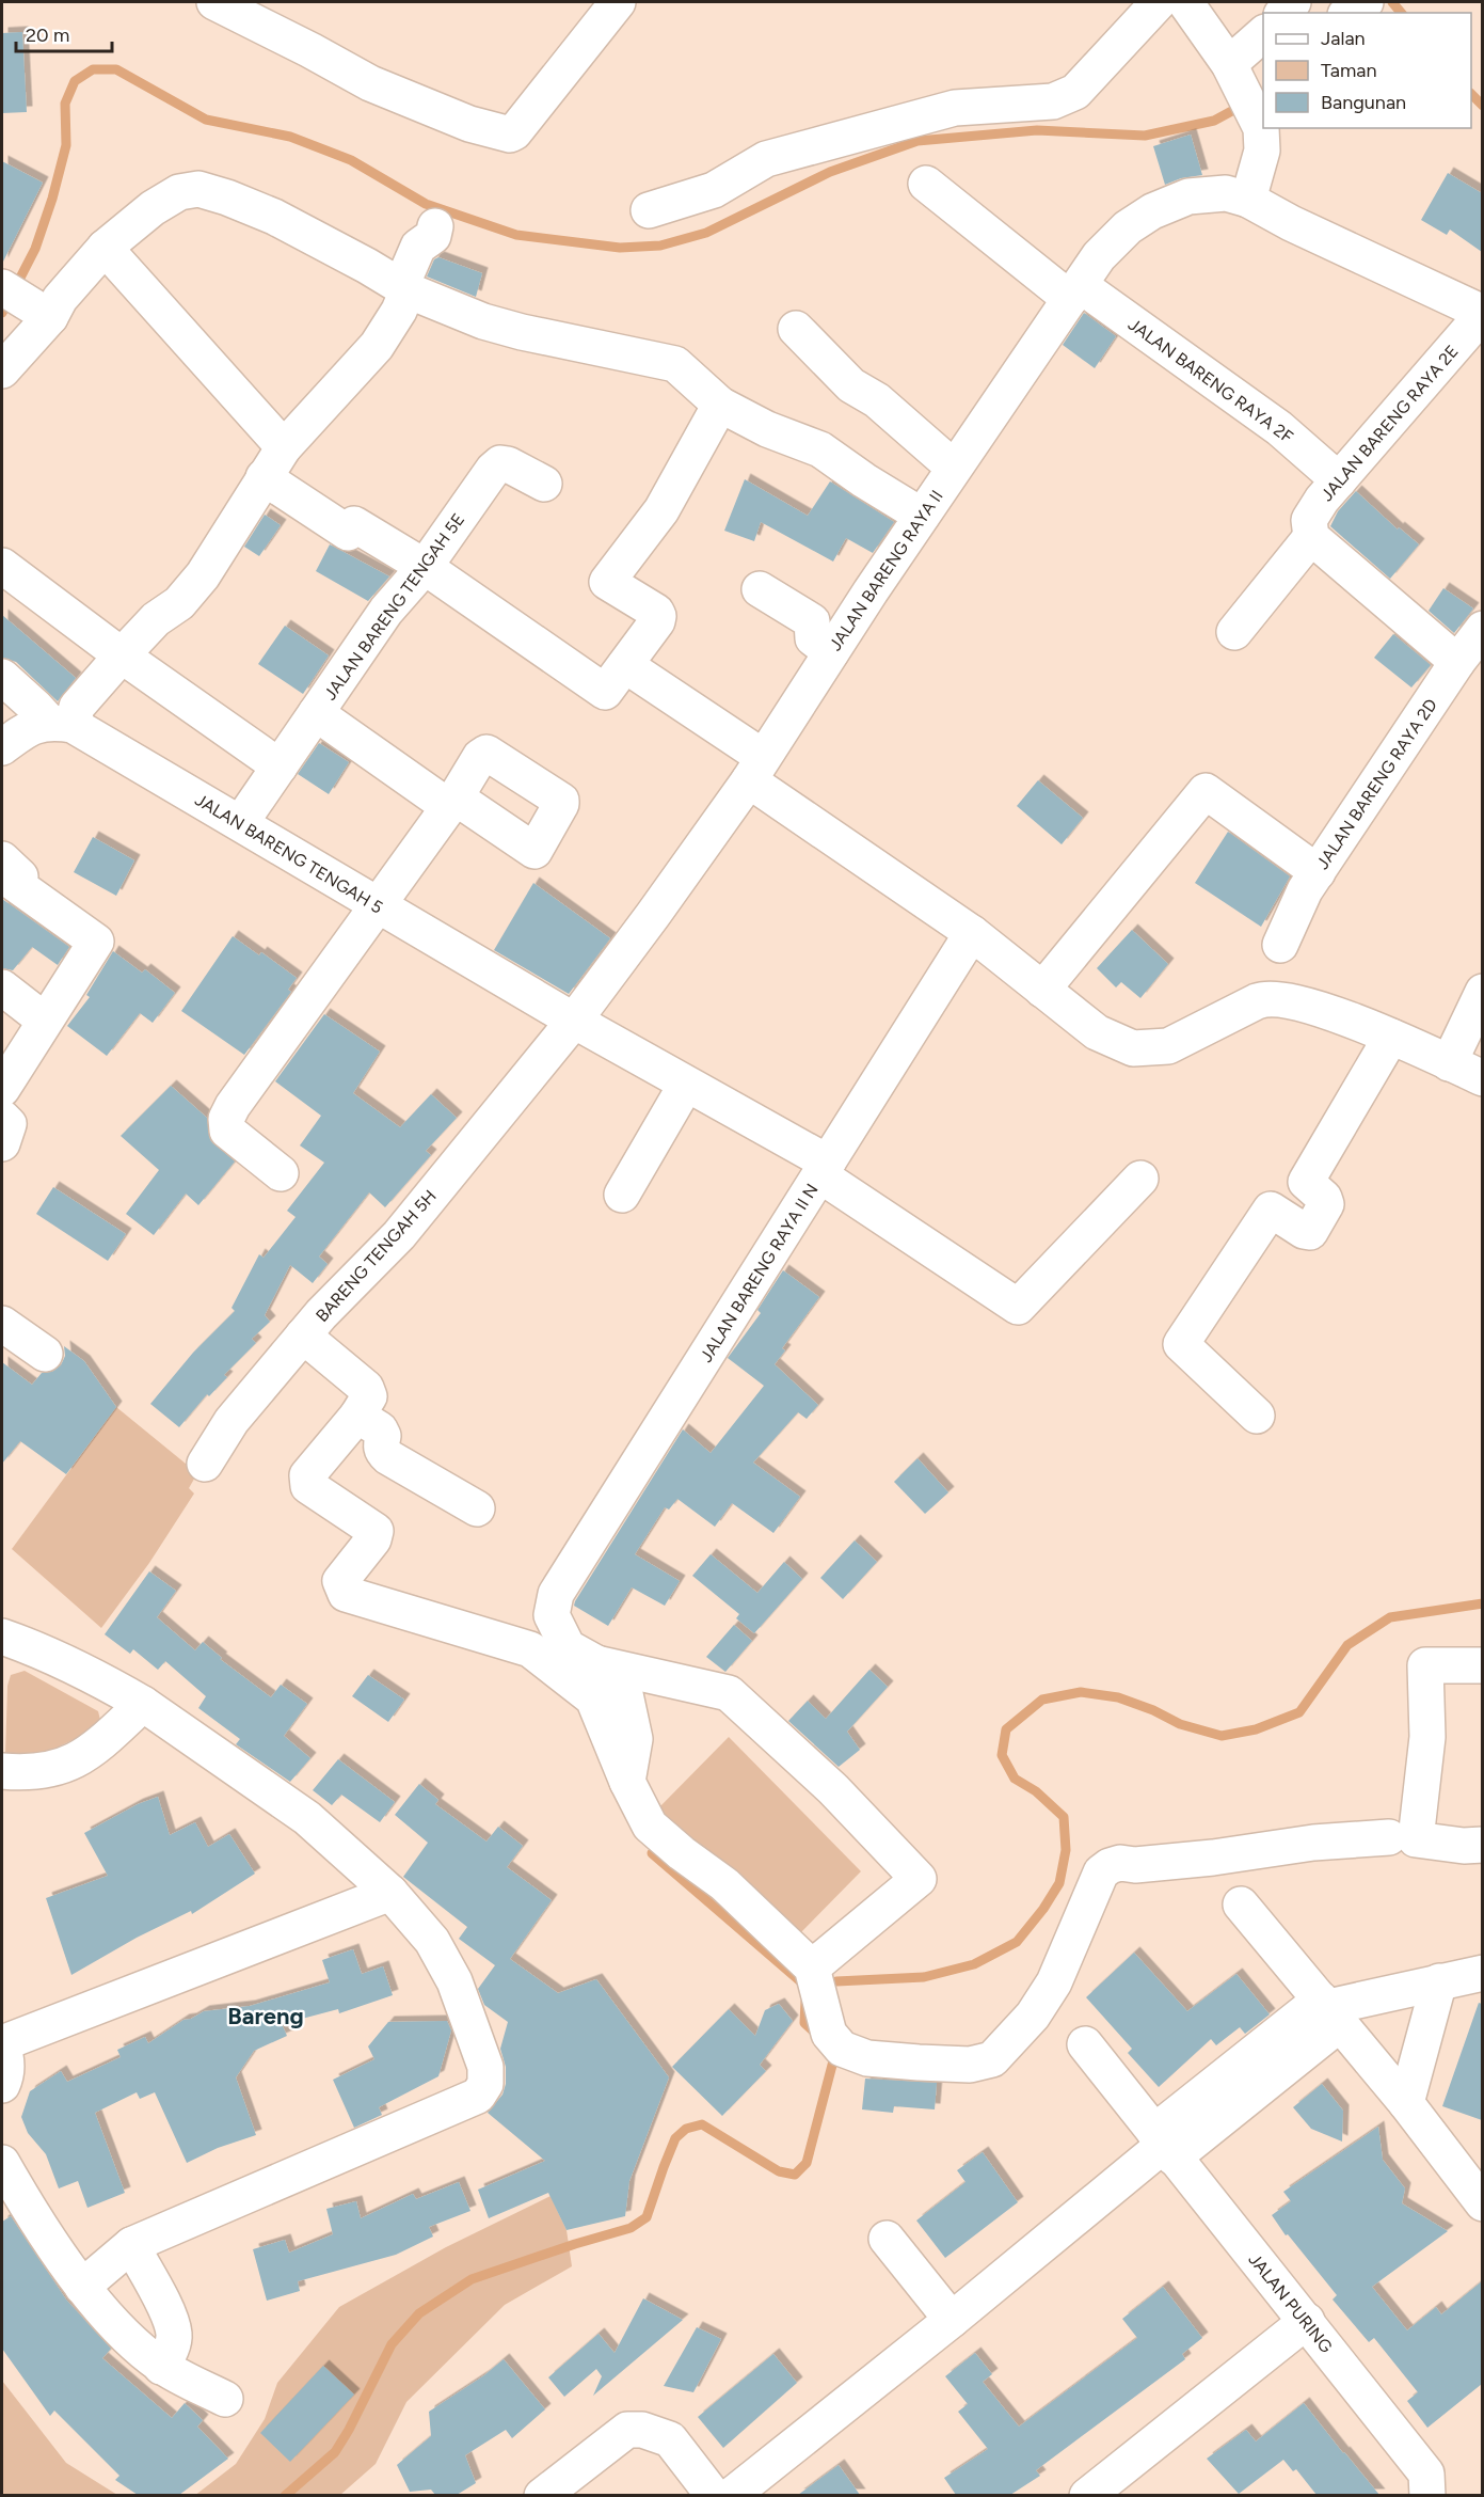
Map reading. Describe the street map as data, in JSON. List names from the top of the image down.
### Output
{
  "streets": {
    "street": [
      "JALAN BARENG RAYA 2F",
      "JALAN BARENG RAYA 2E",
      "JALAN BARENG RAYA II",
      "JALAN BARENG TENGAH 5E",
      "JALAN BARENG RAYA 2D",
      "JALAN BARENG TENGAH 5",
      "BARENG TENGAH 5H",
      "JALAN BARENG RAYA II N",
      "JALAN PURING"
    ]
  },
  "crossings": [
    ["JALAN BARENG RAYA 2F", "JALAN BARENG RAYA 2E"],
    ["JALAN BARENG RAYA 2F", "JALAN BARENG RAYA II"],
    ["JALAN BARENG RAYA 2E", "JALAN BARENG RAYA II"],
    ["JALAN BARENG RAYA II", "JALAN BARENG TENGAH 5"],
    ["JALAN BARENG RAYA II", "BARENG TENGAH 5H"],
    ["JALAN BARENG TENGAH 5E", "JALAN BARENG TENGAH 5"],
    ["JALAN BARENG TENGAH 5", "BARENG TENGAH 5H"],
    ["JALAN BARENG TENGAH 5", "JALAN BARENG RAYA II N"]
  ],
  "districts": ["Bareng"],
  "legend": ["Jalan", "Taman", "Bangunan"],
  "scale_bar": "20 m"
}
